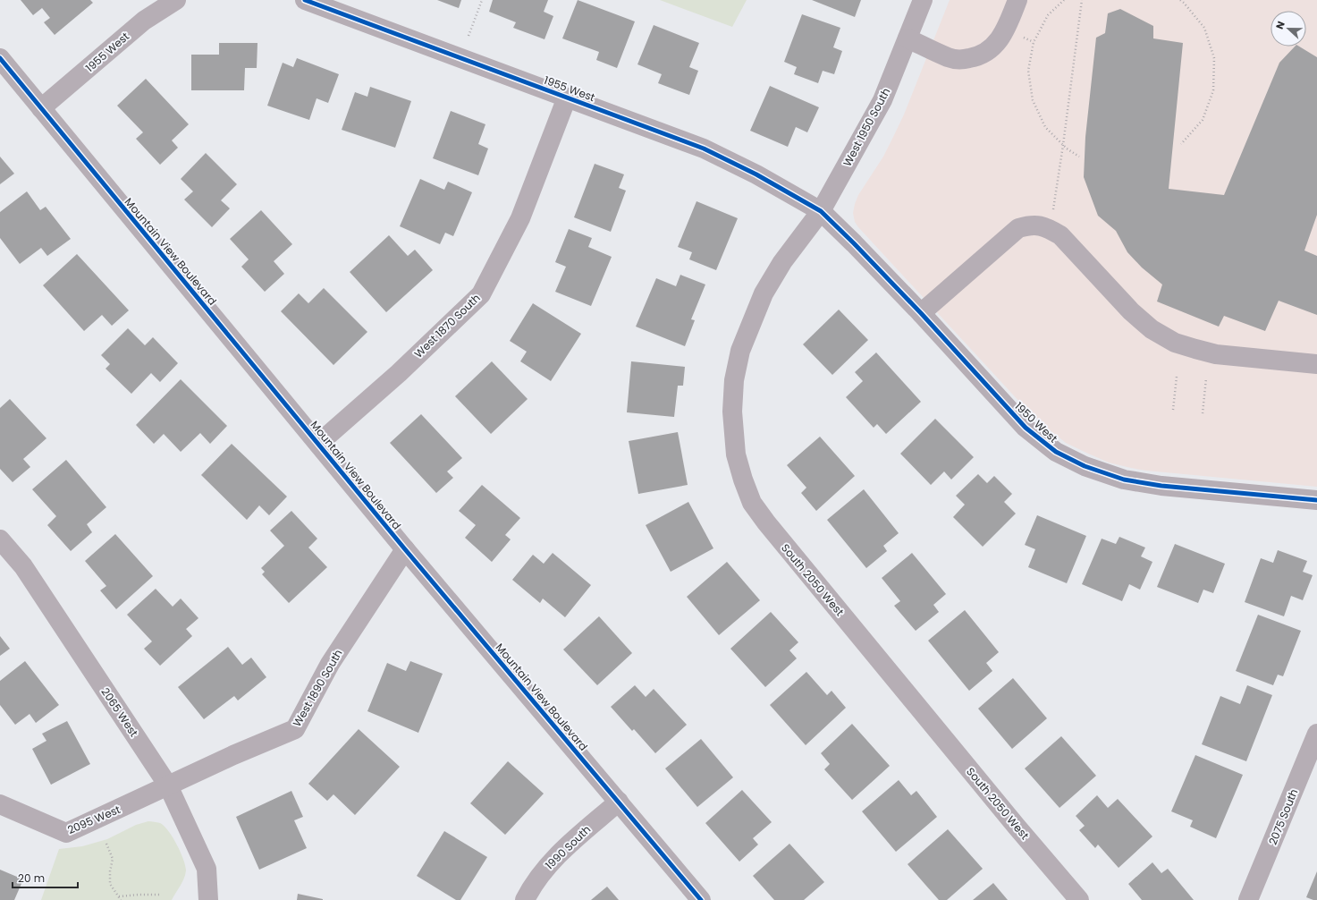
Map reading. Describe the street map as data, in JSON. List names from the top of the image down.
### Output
{
  "streets": {
    "street": [
      "1955 West",
      "West 1950 South",
      "Mountain View Boulevard",
      "West 1870 South",
      "1950 West",
      "South 2050 West",
      "West 1890 South",
      "2065 West",
      "2075 South",
      "2095 West",
      "1990 South"
    ]
  },
  "crossings": [
    ["1955 West", "West 1950 South"],
    ["1955 West", "Mountain View Boulevard"],
    ["1955 West", "West 1870 South"],
    ["1955 West", "1950 West"],
    ["1955 West", "South 2050 West"],
    ["West 1950 South", "1950 West"],
    ["West 1950 South", "South 2050 West"],
    ["Mountain View Boulevard", "West 1870 South"],
    ["Mountain View Boulevard", "West 1890 South"],
    ["Mountain View Boulevard", "1990 South"],
    ["1950 West", "South 2050 West"],
    ["West 1890 South", "2065 West"],
    ["West 1890 South", "2095 West"],
    ["2065 West", "2095 West"]
  ],
  "scale_bar": "20 m",
  "north": "left"
}
